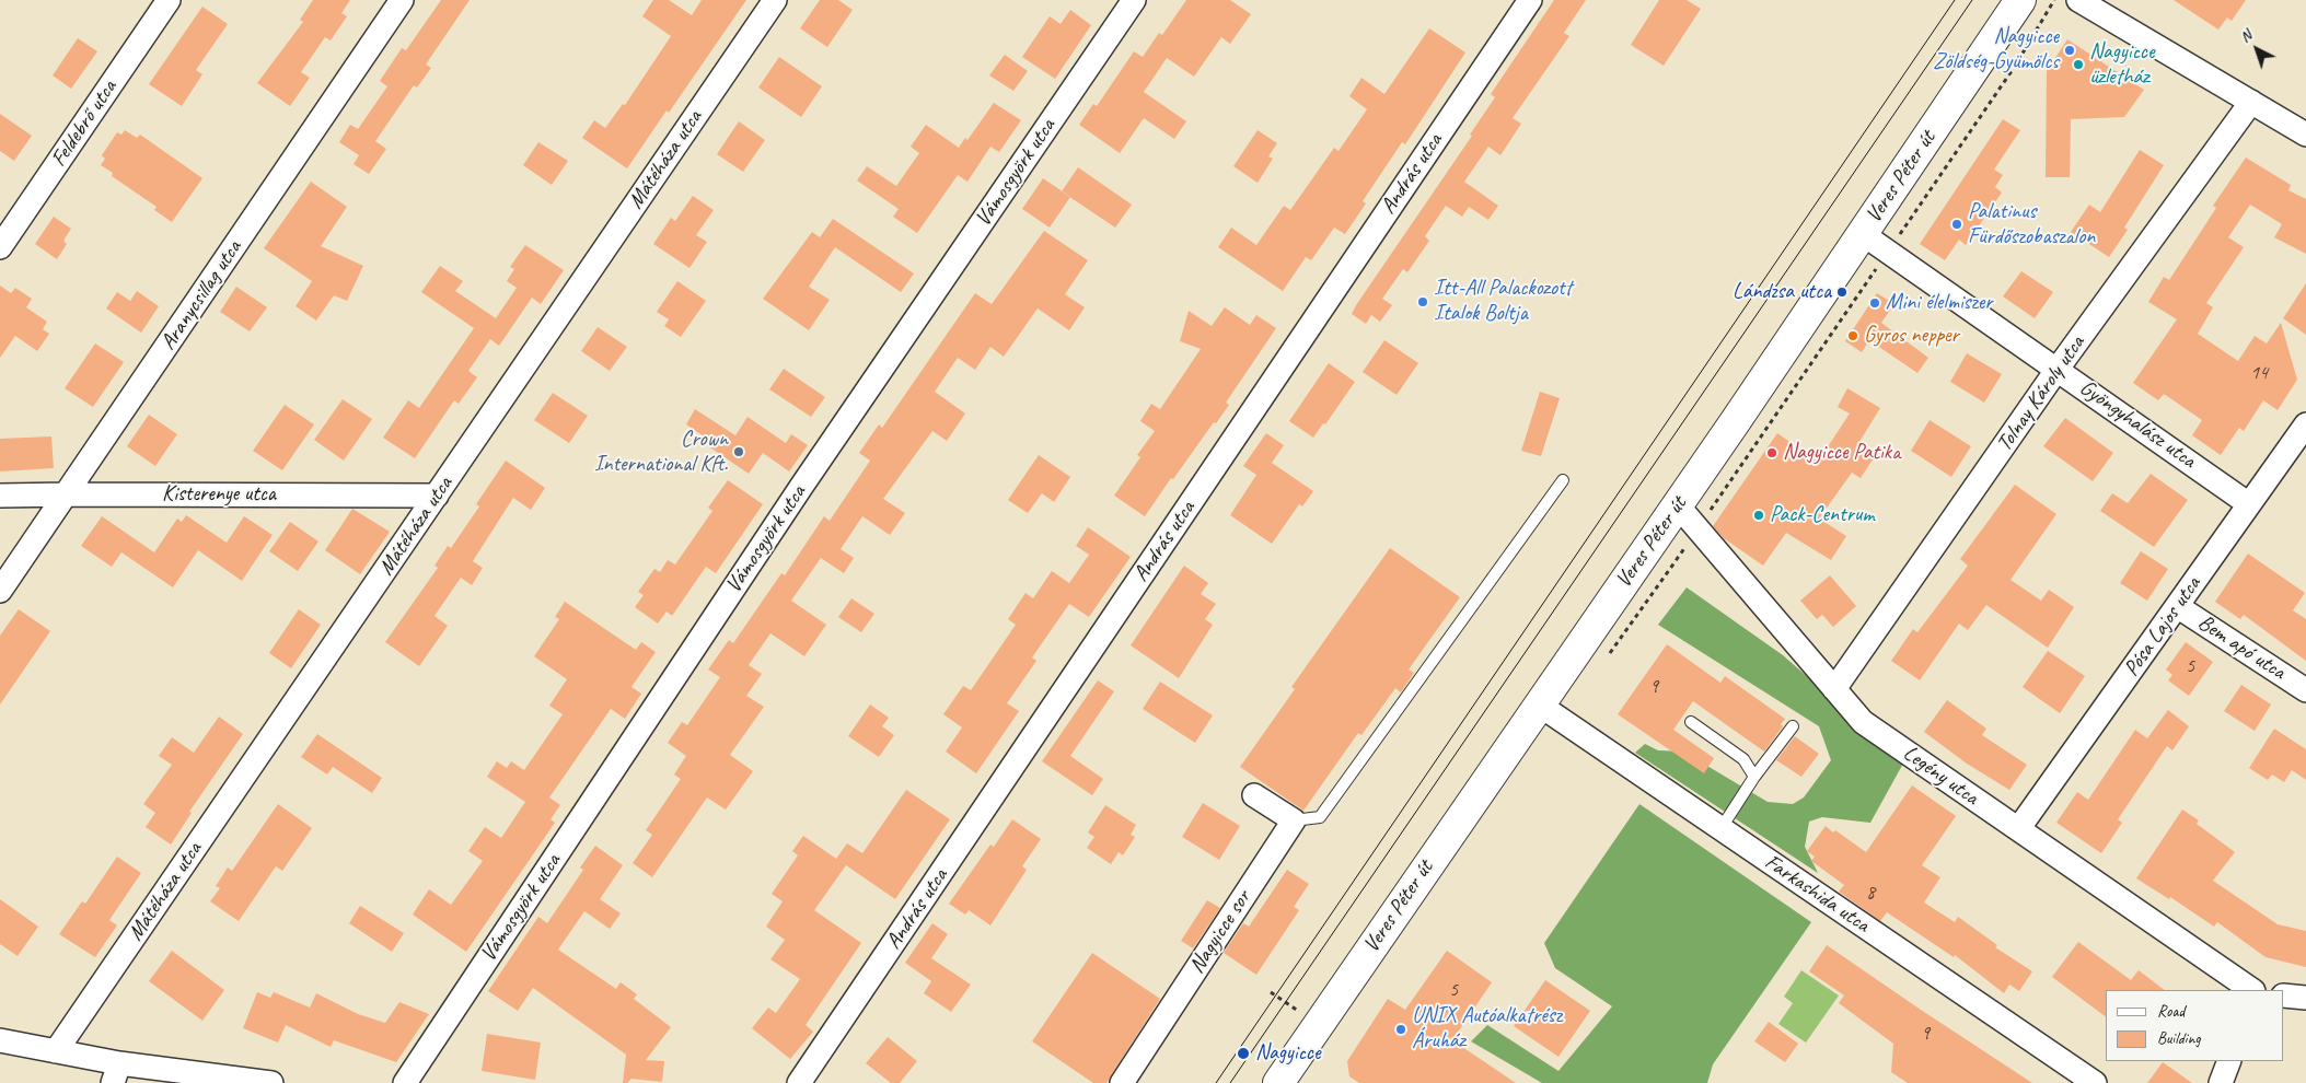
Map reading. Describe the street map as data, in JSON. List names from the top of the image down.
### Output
{
  "streets": {
    "main road": ["Veres Péter út"],
    "street": [
      "Feldebrő utca",
      "Mátéháza utca",
      "Vámosgyörk utca",
      "András utca",
      "Aranycsillag utca",
      "Tolnay Károly utca",
      "Gyöngyhalász utca",
      "Kisterenye utca",
      "Pósa Lajos utca",
      "Bem apó utca",
      "Legény utca",
      "Farkashida utca",
      "Nagyicce sor"
    ]
  },
  "crossings": [
    ["Mátéháza utca", "Kisterenye utca"],
    ["Veres Péter út", "Gyöngyhalász utca"],
    ["Veres Péter út", "Legény utca"],
    ["Veres Péter út", "Farkashida utca"],
    ["Aranycsillag utca", "Kisterenye utca"],
    ["Tolnay Károly utca", "Gyöngyhalász utca"],
    ["Tolnay Károly utca", "Legény utca"],
    ["Gyöngyhalász utca", "Pósa Lajos utca"],
    ["Pósa Lajos utca", "Bem apó utca"],
    ["Pósa Lajos utca", "Legény utca"]
  ],
  "places": [
    "Nagyicce Zöldség-Gyümölcs",
    "Nagyicce üzletház",
    "Palatinus Fürdőszobaszalon",
    "Lándzsa utca",
    "Itt-All Palackozott Italok Boltja",
    "Mini élelmiszer",
    "Gyros nepper",
    "Crown International Kft.",
    "Nagyicce Patika",
    "Pack-Centrum",
    "UNIX Autóalkatrész Áruház",
    "Nagyicce"
  ],
  "house_numbers": [
    "14",
    "5",
    "9",
    "8",
    "5",
    "9"
  ],
  "legend": ["Road", "Building"],
  "north": "top left"
}
